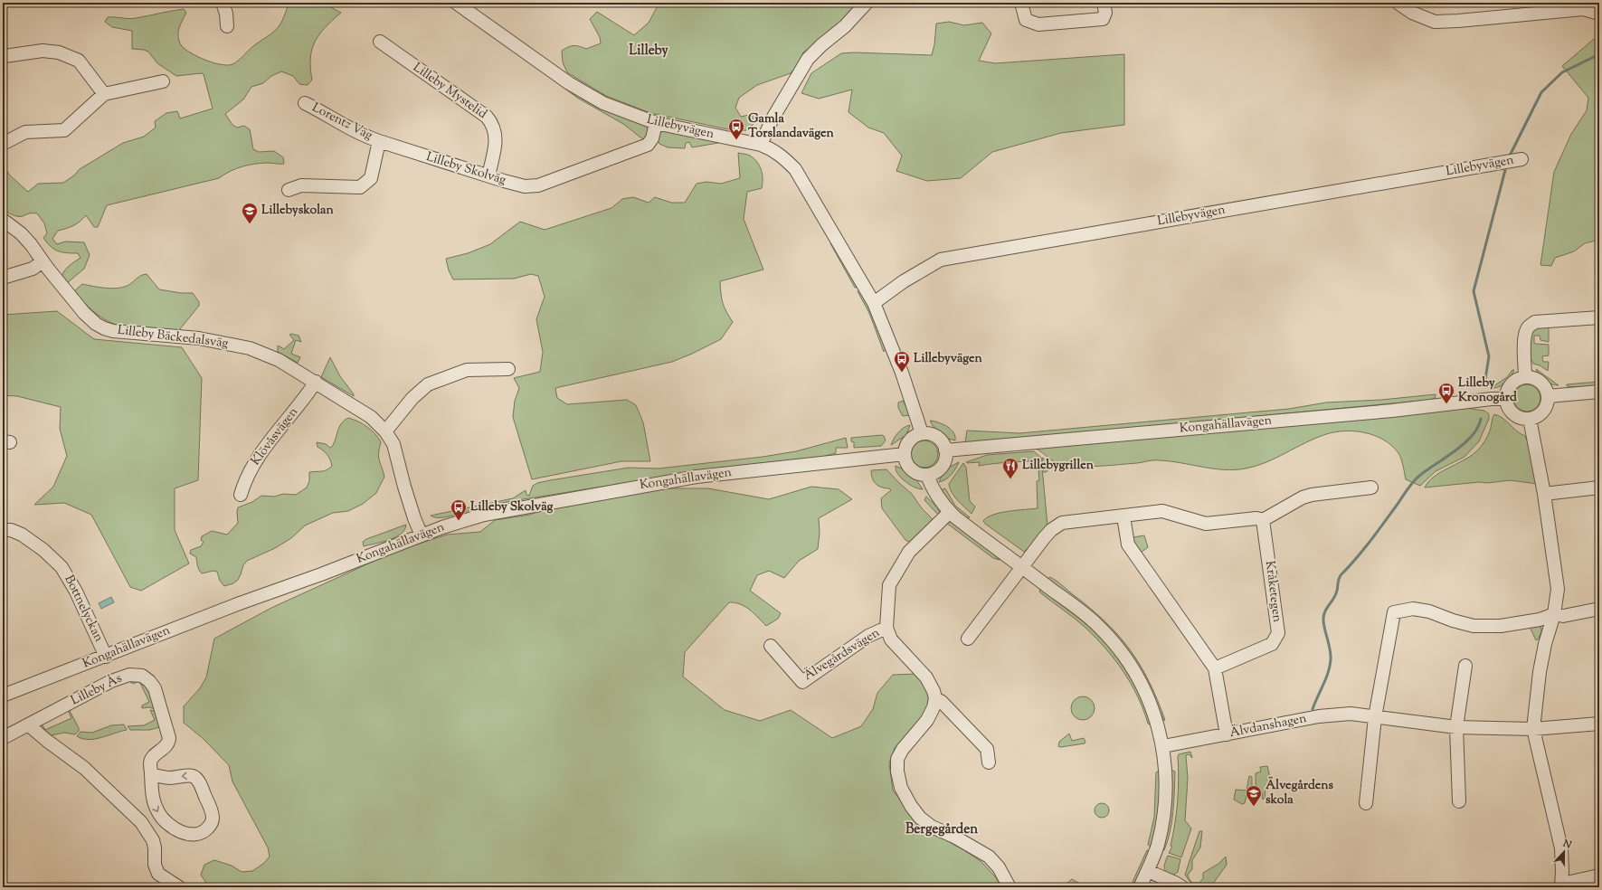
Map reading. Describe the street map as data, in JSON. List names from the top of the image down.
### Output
{
  "streets": {
    "street": [
      "Lilleby Mystelid",
      "Lorentz Väg",
      "Lillebyvägen",
      "Lilleby Skolväg",
      "Lilleby Bäckedalsväg",
      "Kongahällavägen",
      "Klövåsvägen",
      "Kråketegen",
      "Bottnelyckan",
      "Älvegårdsvägen",
      "Lilleby Ås",
      "Älvdanshagen"
    ]
  },
  "crossings": [
    ["Lilleby Mystelid", "Lilleby Skolväg"],
    ["Lorentz Väg", "Lilleby Skolväg"],
    ["Lillebyvägen", "Lilleby Skolväg"],
    ["Lillebyvägen", "Kongahällavägen"],
    ["Lilleby Bäckedalsväg", "Kongahällavägen"],
    ["Lilleby Bäckedalsväg", "Klövåsvägen"],
    ["Kongahällavägen", "Bottnelyckan"]
  ],
  "districts": ["Lilleby", "Bergegården"],
  "places": {
    "bus stop": [
      "Gamla Torslandavägen",
      "Lillebyvägen",
      "Lilleby Kronogård",
      "Lilleby Skolväg"
    ],
    "school or university": ["Lillebyskolan", "Älvegårdens skola"],
    "restaurant": ["Lillebygrillen"]
  },
  "north": "top"
}
